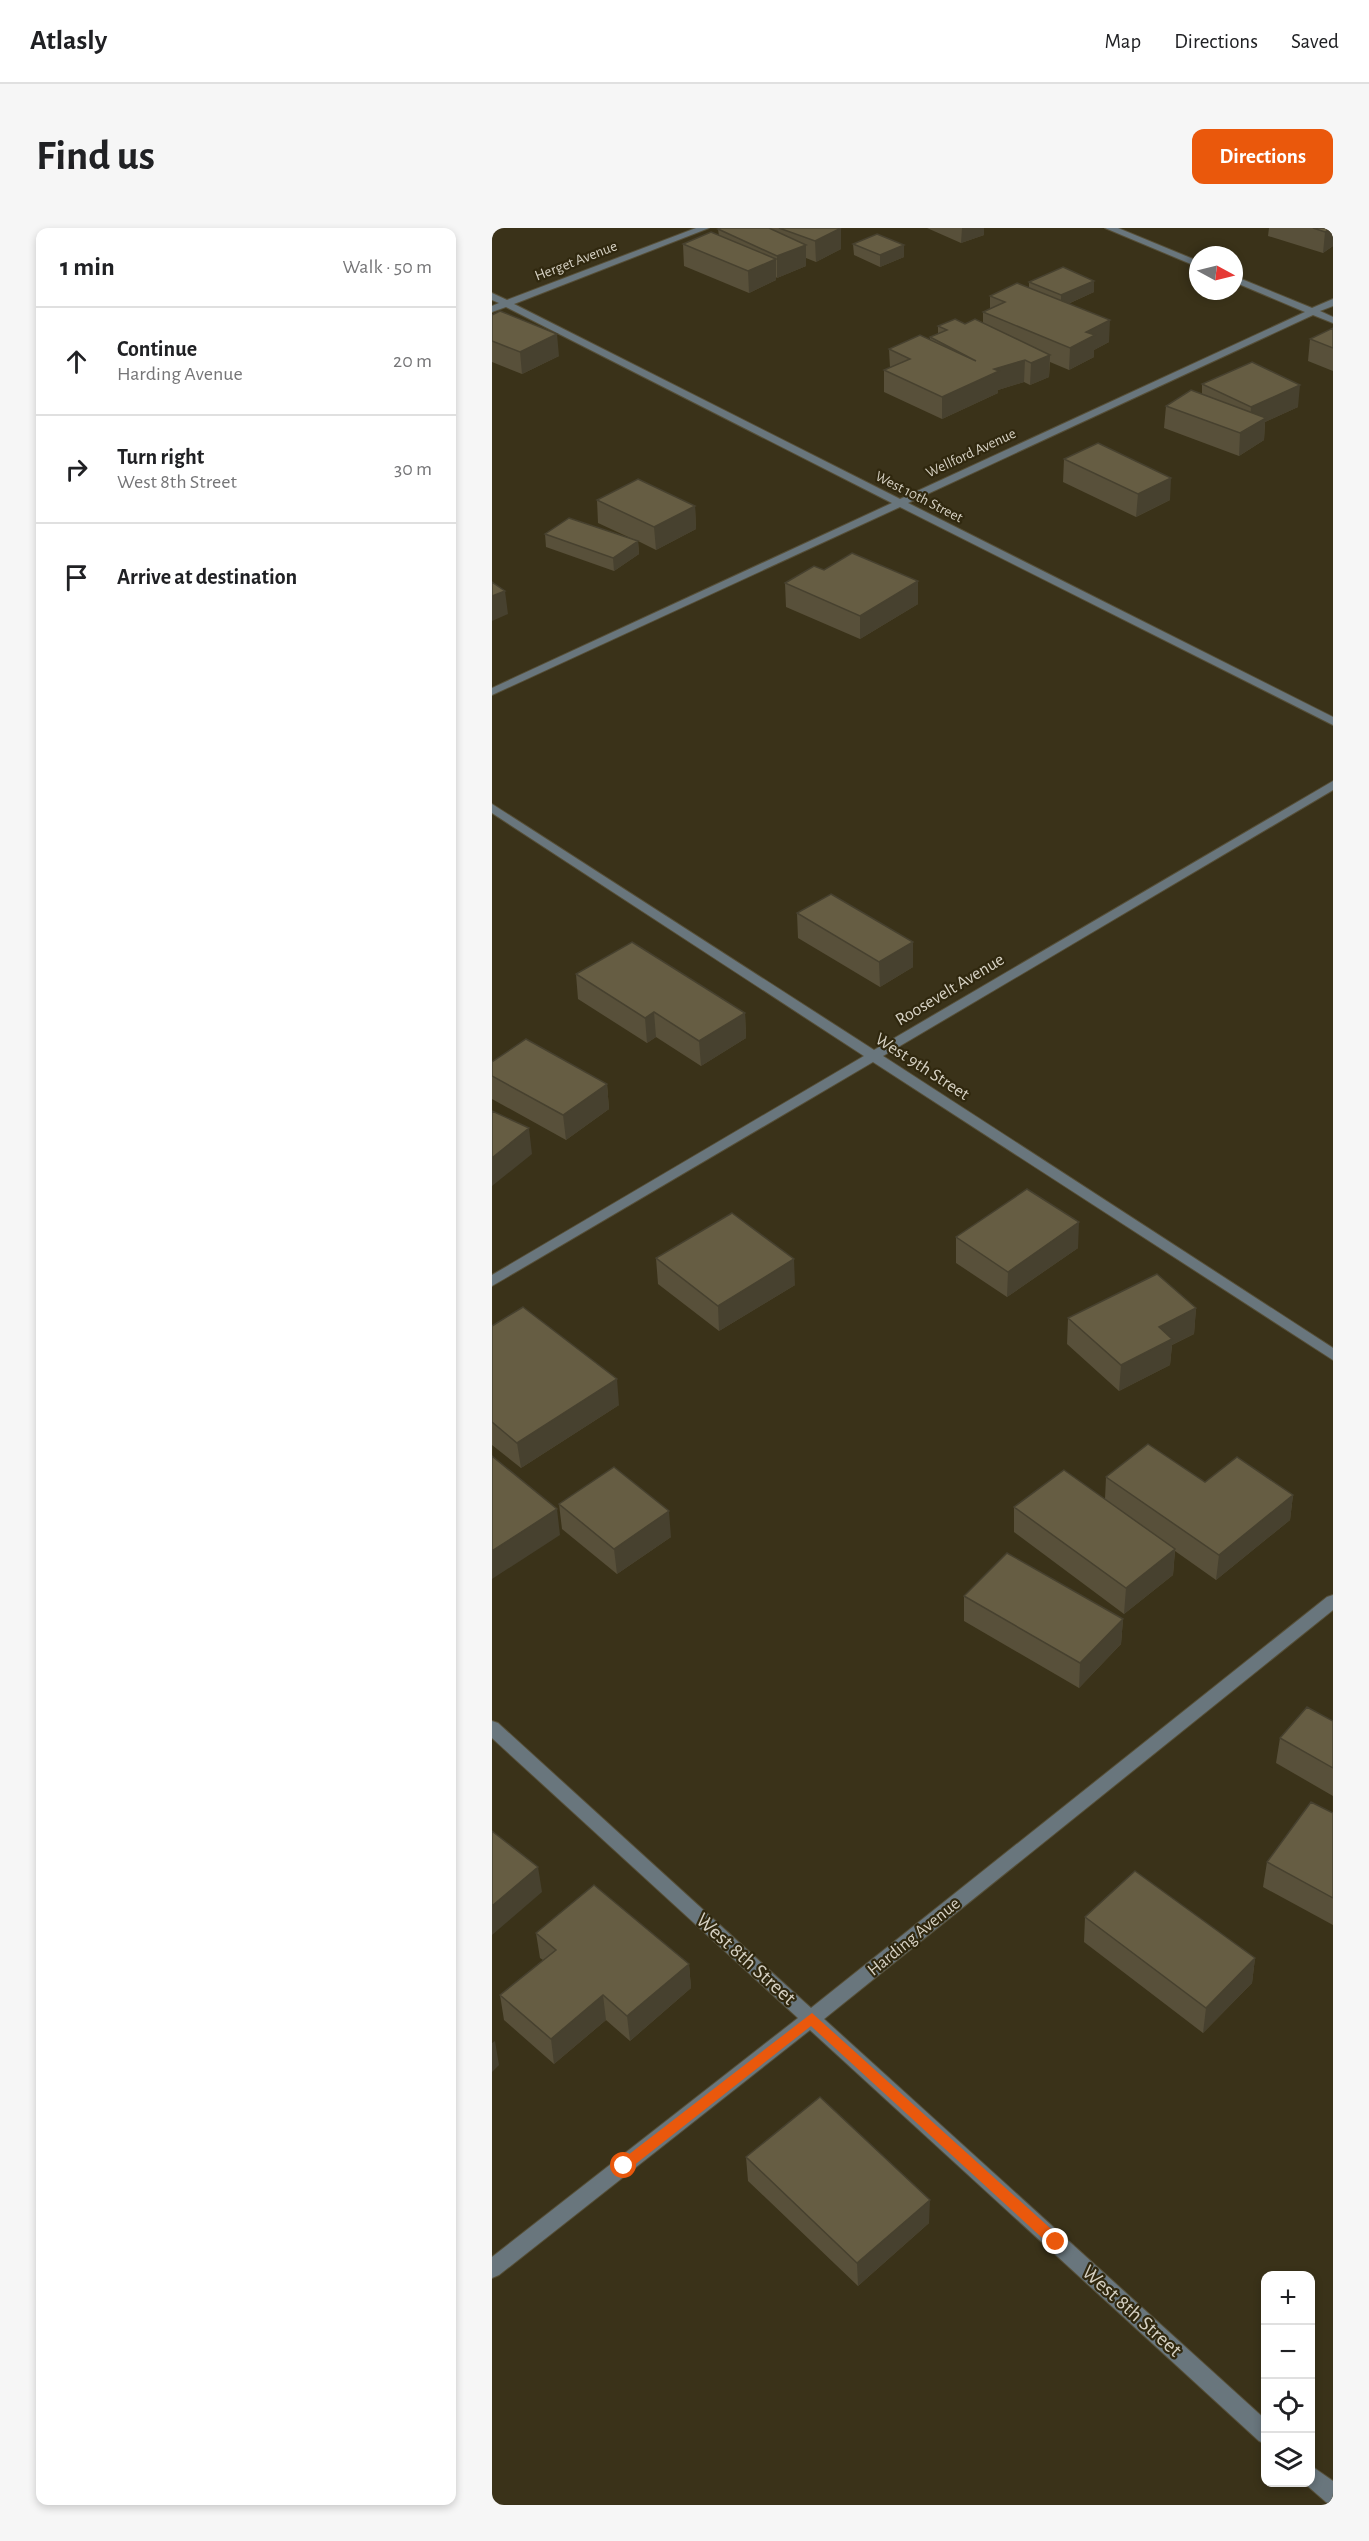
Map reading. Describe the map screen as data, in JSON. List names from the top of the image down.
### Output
{
  "streets": {
    "street": [
      "Herget Avenue",
      "Wellford Avenue",
      "West 10th Street",
      "Roosevelt Avenue",
      "West 9th Street",
      "Harding Avenue",
      "West 8th Street"
    ]
  },
  "crossings": [
    ["Herget Avenue", "West 10th Street"],
    ["Wellford Avenue", "West 10th Street"],
    ["Roosevelt Avenue", "West 9th Street"],
    ["Harding Avenue", "West 8th Street"]
  ],
  "north": "right",
  "page": {
    "header": "Atlasly",
    "nav": ["Map", "Directions", "Saved"],
    "buttons": "Directions",
    "title": "Find us",
    "heading": ["1 min", "Walk · 50 m"],
    "list": [
      ["Continue", "Harding Avenue", "20 m"],
      ["Turn right", "West 8th Street", "30 m"],
      "Arrive at destination"
    ],
    "map_buttons": ["+", "−"]
  }
}
